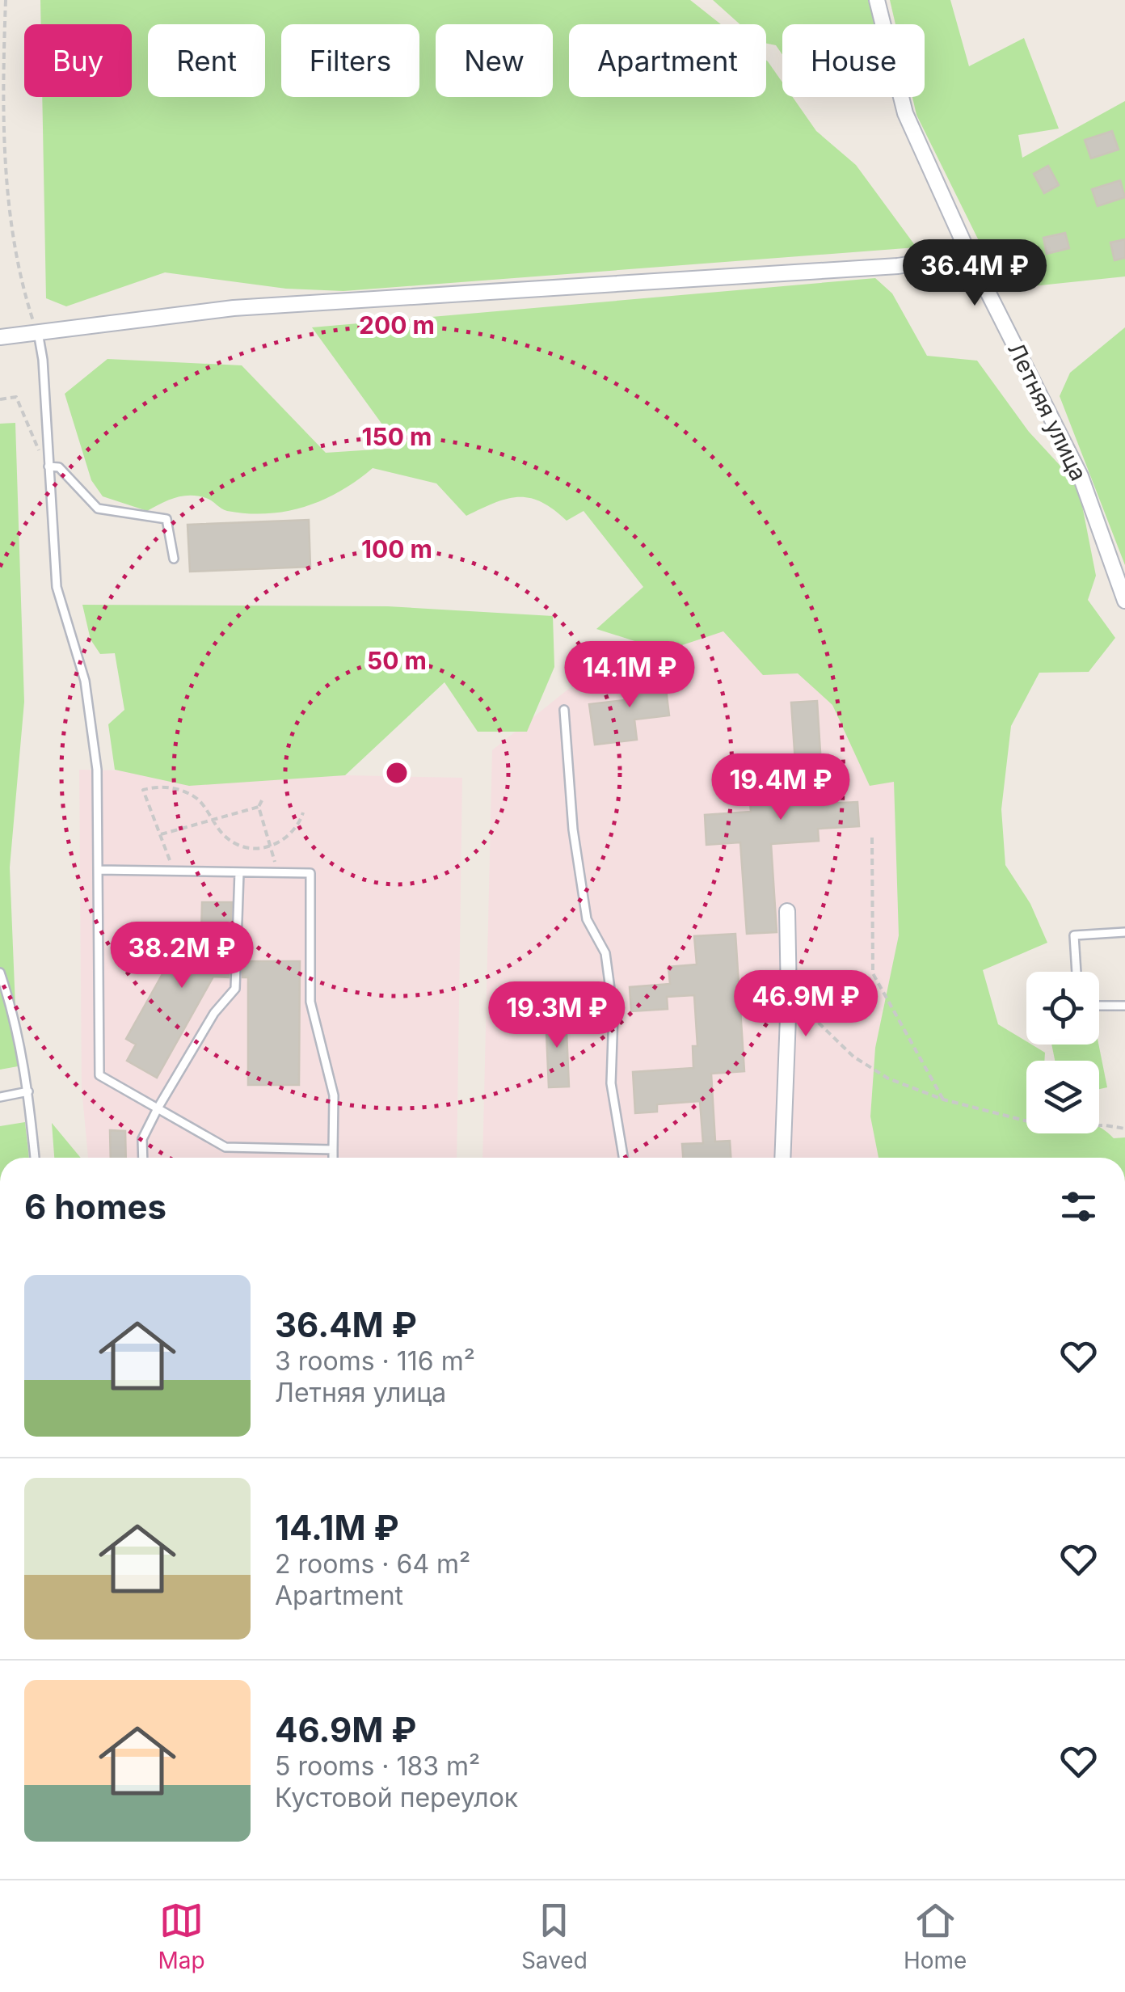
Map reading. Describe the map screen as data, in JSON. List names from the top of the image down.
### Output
{
  "streets": {
    "street": ["Летняя улица"]
  },
  "page": {
    "chip": [
      "Buy",
      "Rent",
      "Filters",
      "New",
      "Apartment",
      "House"
    ],
    "price": [
      "36.4M ₽",
      "14.1M ₽",
      "19.4M ₽",
      "38.2M ₽",
      "46.9M ₽",
      "19.3M ₽"
    ],
    "heading": "6 homes",
    "list": [
      {
        "name": "36.4M ₽",
        "note": "3 rooms · 116 m² · Летняя улица"
      },
      {
        "name": "14.1M ₽",
        "note": "2 rooms · 64 m² · Apartment"
      },
      {
        "name": "46.9M ₽",
        "note": "5 rooms · 183 m² · Кустовой переулок"
      }
    ],
    "tabs": ["Map", "Saved", "Home"]
  },
  "rings": [
    "200 m",
    "150 m",
    "100 m",
    "50 m"
  ]
}
